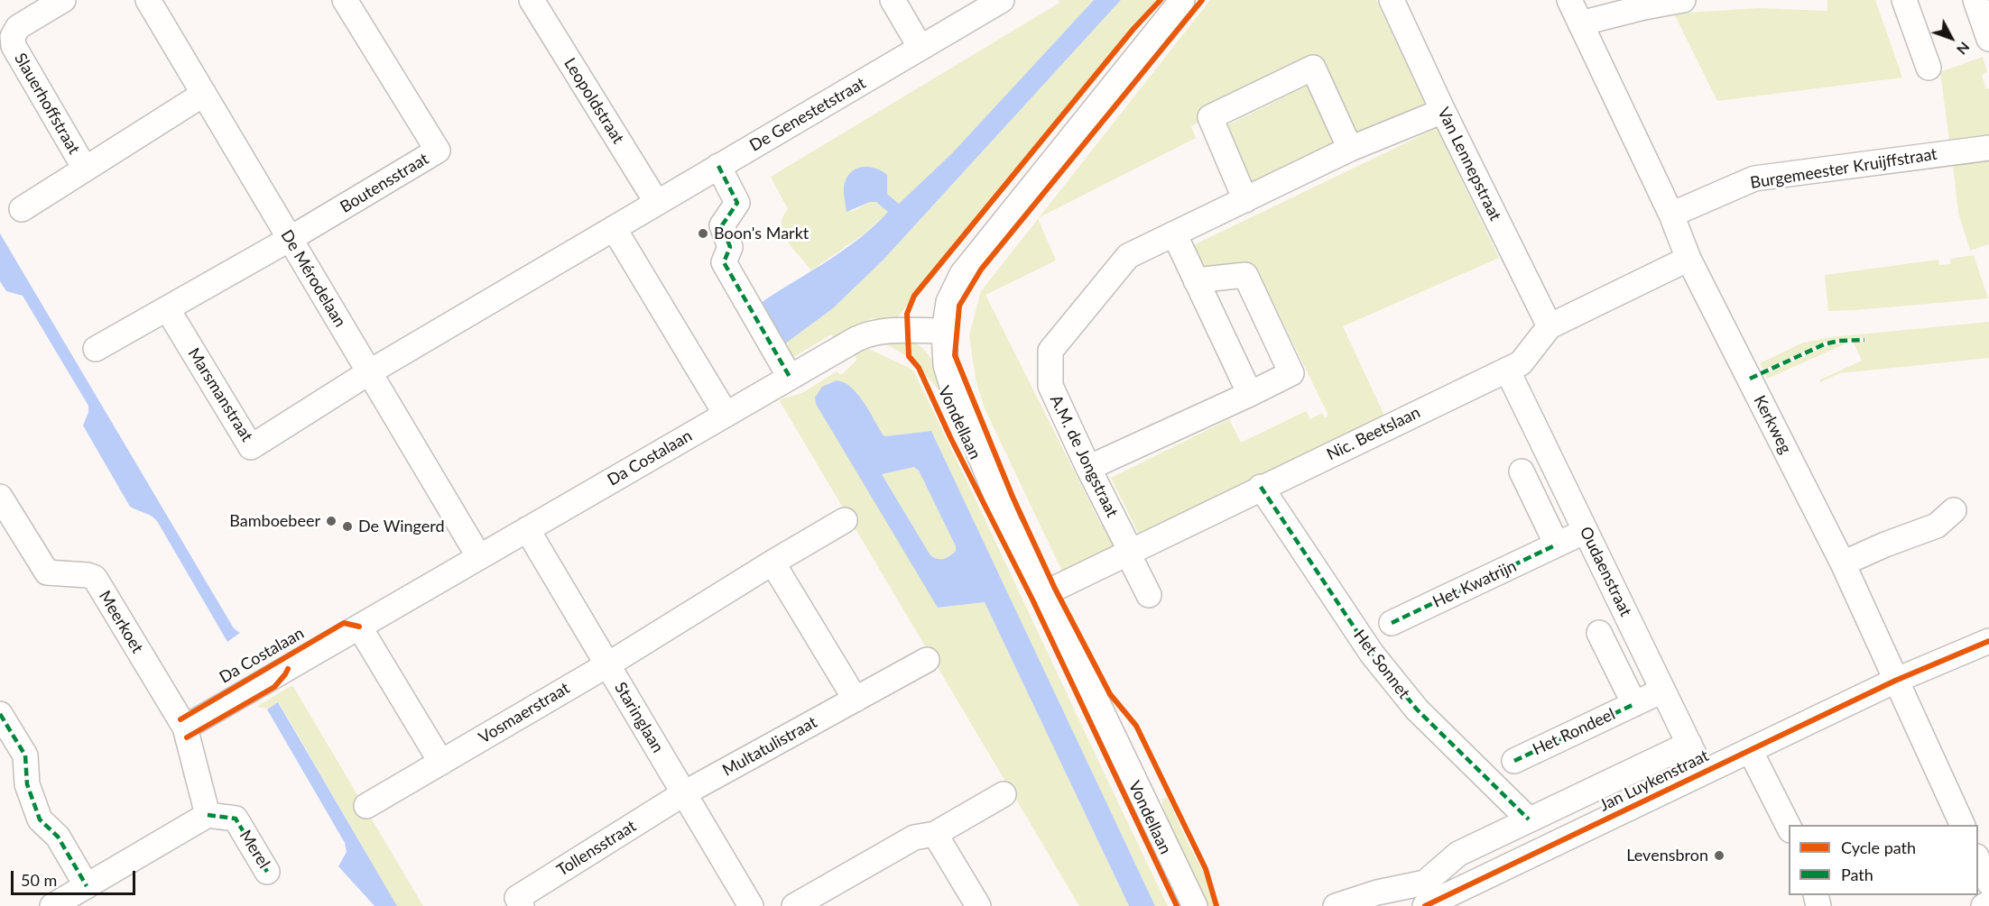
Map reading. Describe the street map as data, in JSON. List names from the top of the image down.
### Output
{
  "streets": {
    "street": [
      "Leopoldstraat",
      "Slauerhoffstraat",
      "De Genestetstraat",
      "Van Lennepstraat",
      "Burgemeester Kruijffstraat",
      "Boutensstraat",
      "De Mérodelaan",
      "Marsmanstraat",
      "Vondellaan",
      "Kerkweg",
      "Nic. Beetslaan",
      "A.M. de Jongstraat",
      "Da Costalaan",
      "Oudaenstraat",
      "Het Kwatrijn",
      "Meerkoet",
      "Het Sonnet",
      "Vosmaerstraat",
      "Staringlaan",
      "Het Rondeel",
      "Multatulistraat",
      "Jan Luykenstraat",
      "Tollensstraat",
      "Merel"
    ]
  },
  "crossings": [
    ["Leopoldstraat", "De Genestetstraat"],
    ["Slauerhoffstraat", "De Mérodelaan"],
    ["De Genestetstraat", "De Mérodelaan"],
    ["De Genestetstraat", "Marsmanstraat"],
    ["Van Lennepstraat", "Nic. Beetslaan"],
    ["Van Lennepstraat", "A.M. de Jongstraat"],
    ["Burgemeester Kruijffstraat", "Kerkweg"],
    ["Boutensstraat", "De Mérodelaan"],
    ["De Mérodelaan", "Marsmanstraat"],
    ["De Mérodelaan", "Da Costalaan"],
    ["Vondellaan", "Nic. Beetslaan"],
    ["Vondellaan", "Da Costalaan"],
    ["Kerkweg", "Nic. Beetslaan"],
    ["Kerkweg", "Jan Luykenstraat"],
    ["Nic. Beetslaan", "A.M. de Jongstraat"],
    ["Nic. Beetslaan", "Oudaenstraat"],
    ["Nic. Beetslaan", "Het Sonnet"],
    ["Da Costalaan", "Meerkoet"],
    ["Da Costalaan", "Staringlaan"],
    ["Oudaenstraat", "Het Kwatrijn"],
    ["Oudaenstraat", "Het Rondeel"],
    ["Oudaenstraat", "Jan Luykenstraat"],
    ["Het Sonnet", "Jan Luykenstraat"],
    ["Vosmaerstraat", "Staringlaan"],
    ["Staringlaan", "Multatulistraat"],
    ["Staringlaan", "Tollensstraat"],
    ["Multatulistraat", "Tollensstraat"]
  ],
  "places": [
    "Boon's Markt",
    "Bamboebeer",
    "De Wingerd",
    "Levensbron"
  ],
  "legend": ["Cycle path", "Path"],
  "scale_bar": "50 m",
  "north": "bottom right"
}
